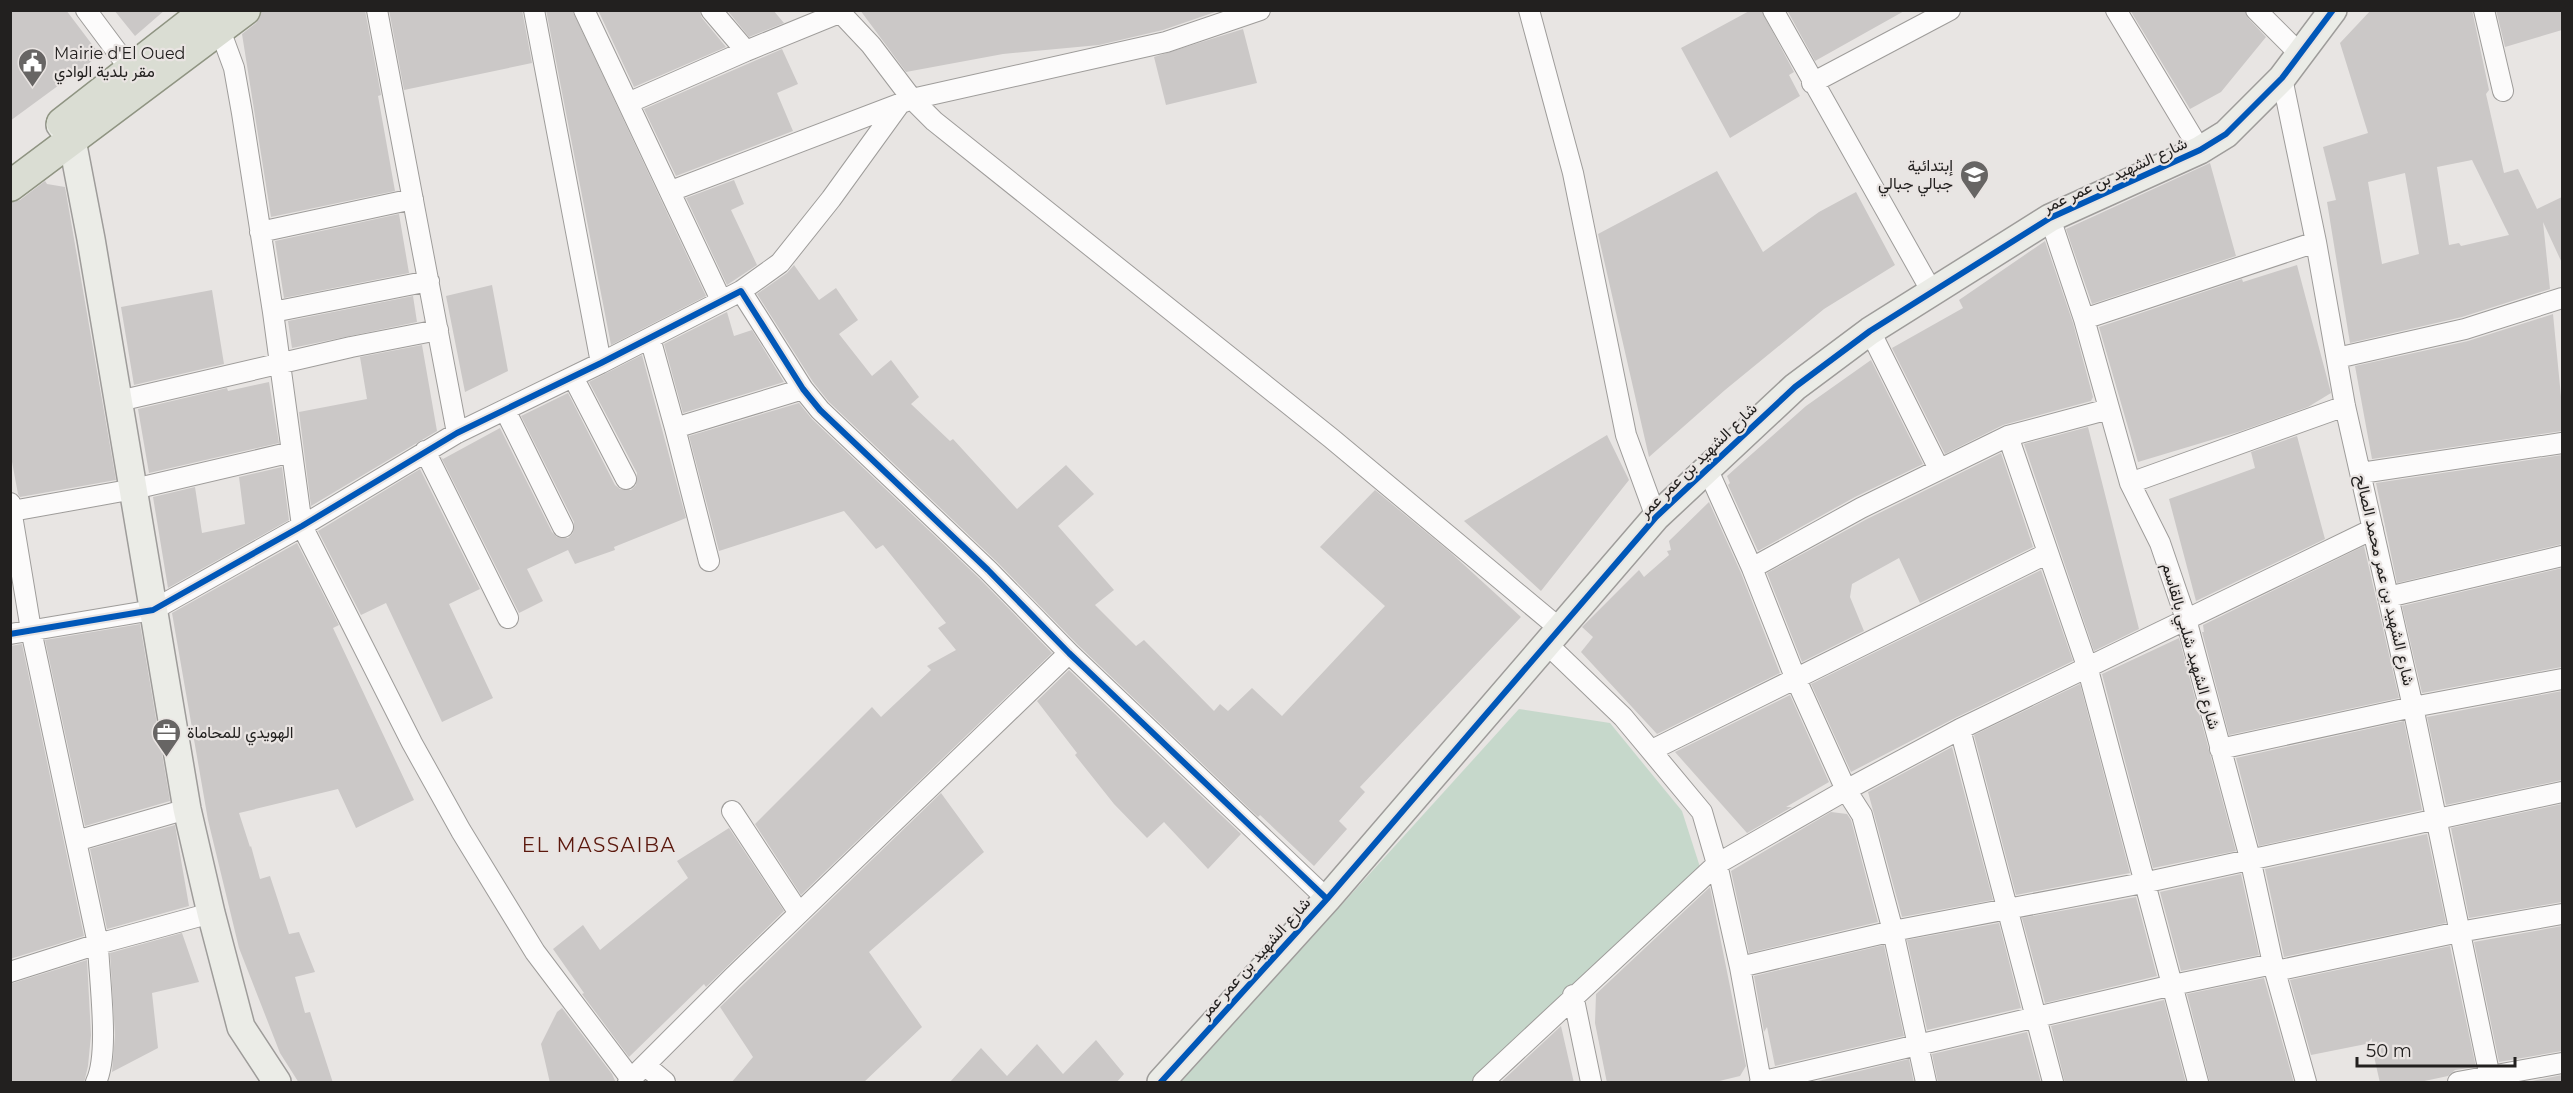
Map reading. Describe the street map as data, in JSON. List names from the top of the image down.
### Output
{
  "streets": {
    "street": ["شارع الشهيد بن عمر عمر", "شارع الشهيد بن عمر محمد الصالح", "شارع الشهيد شلبي بالقاسم"]
  },
  "crossings": [
    ["شارع الشهيد بن عمر عمر", "شارع الشهيد بن عمر محمد الصالح"],
    ["شارع الشهيد بن عمر عمر", "شارع الشهيد شلبي بالقاسم"]
  ],
  "districts": ["EL MASSAIBA"],
  "places": {
    "public building": ["Mairie d'El Oued مقر بلدية الوادي"],
    "school or university": ["إبتدائية جبالي جبالي"],
    "office": ["الهويدي للمحاماة"]
  },
  "scale_bar": "50 m"
}
